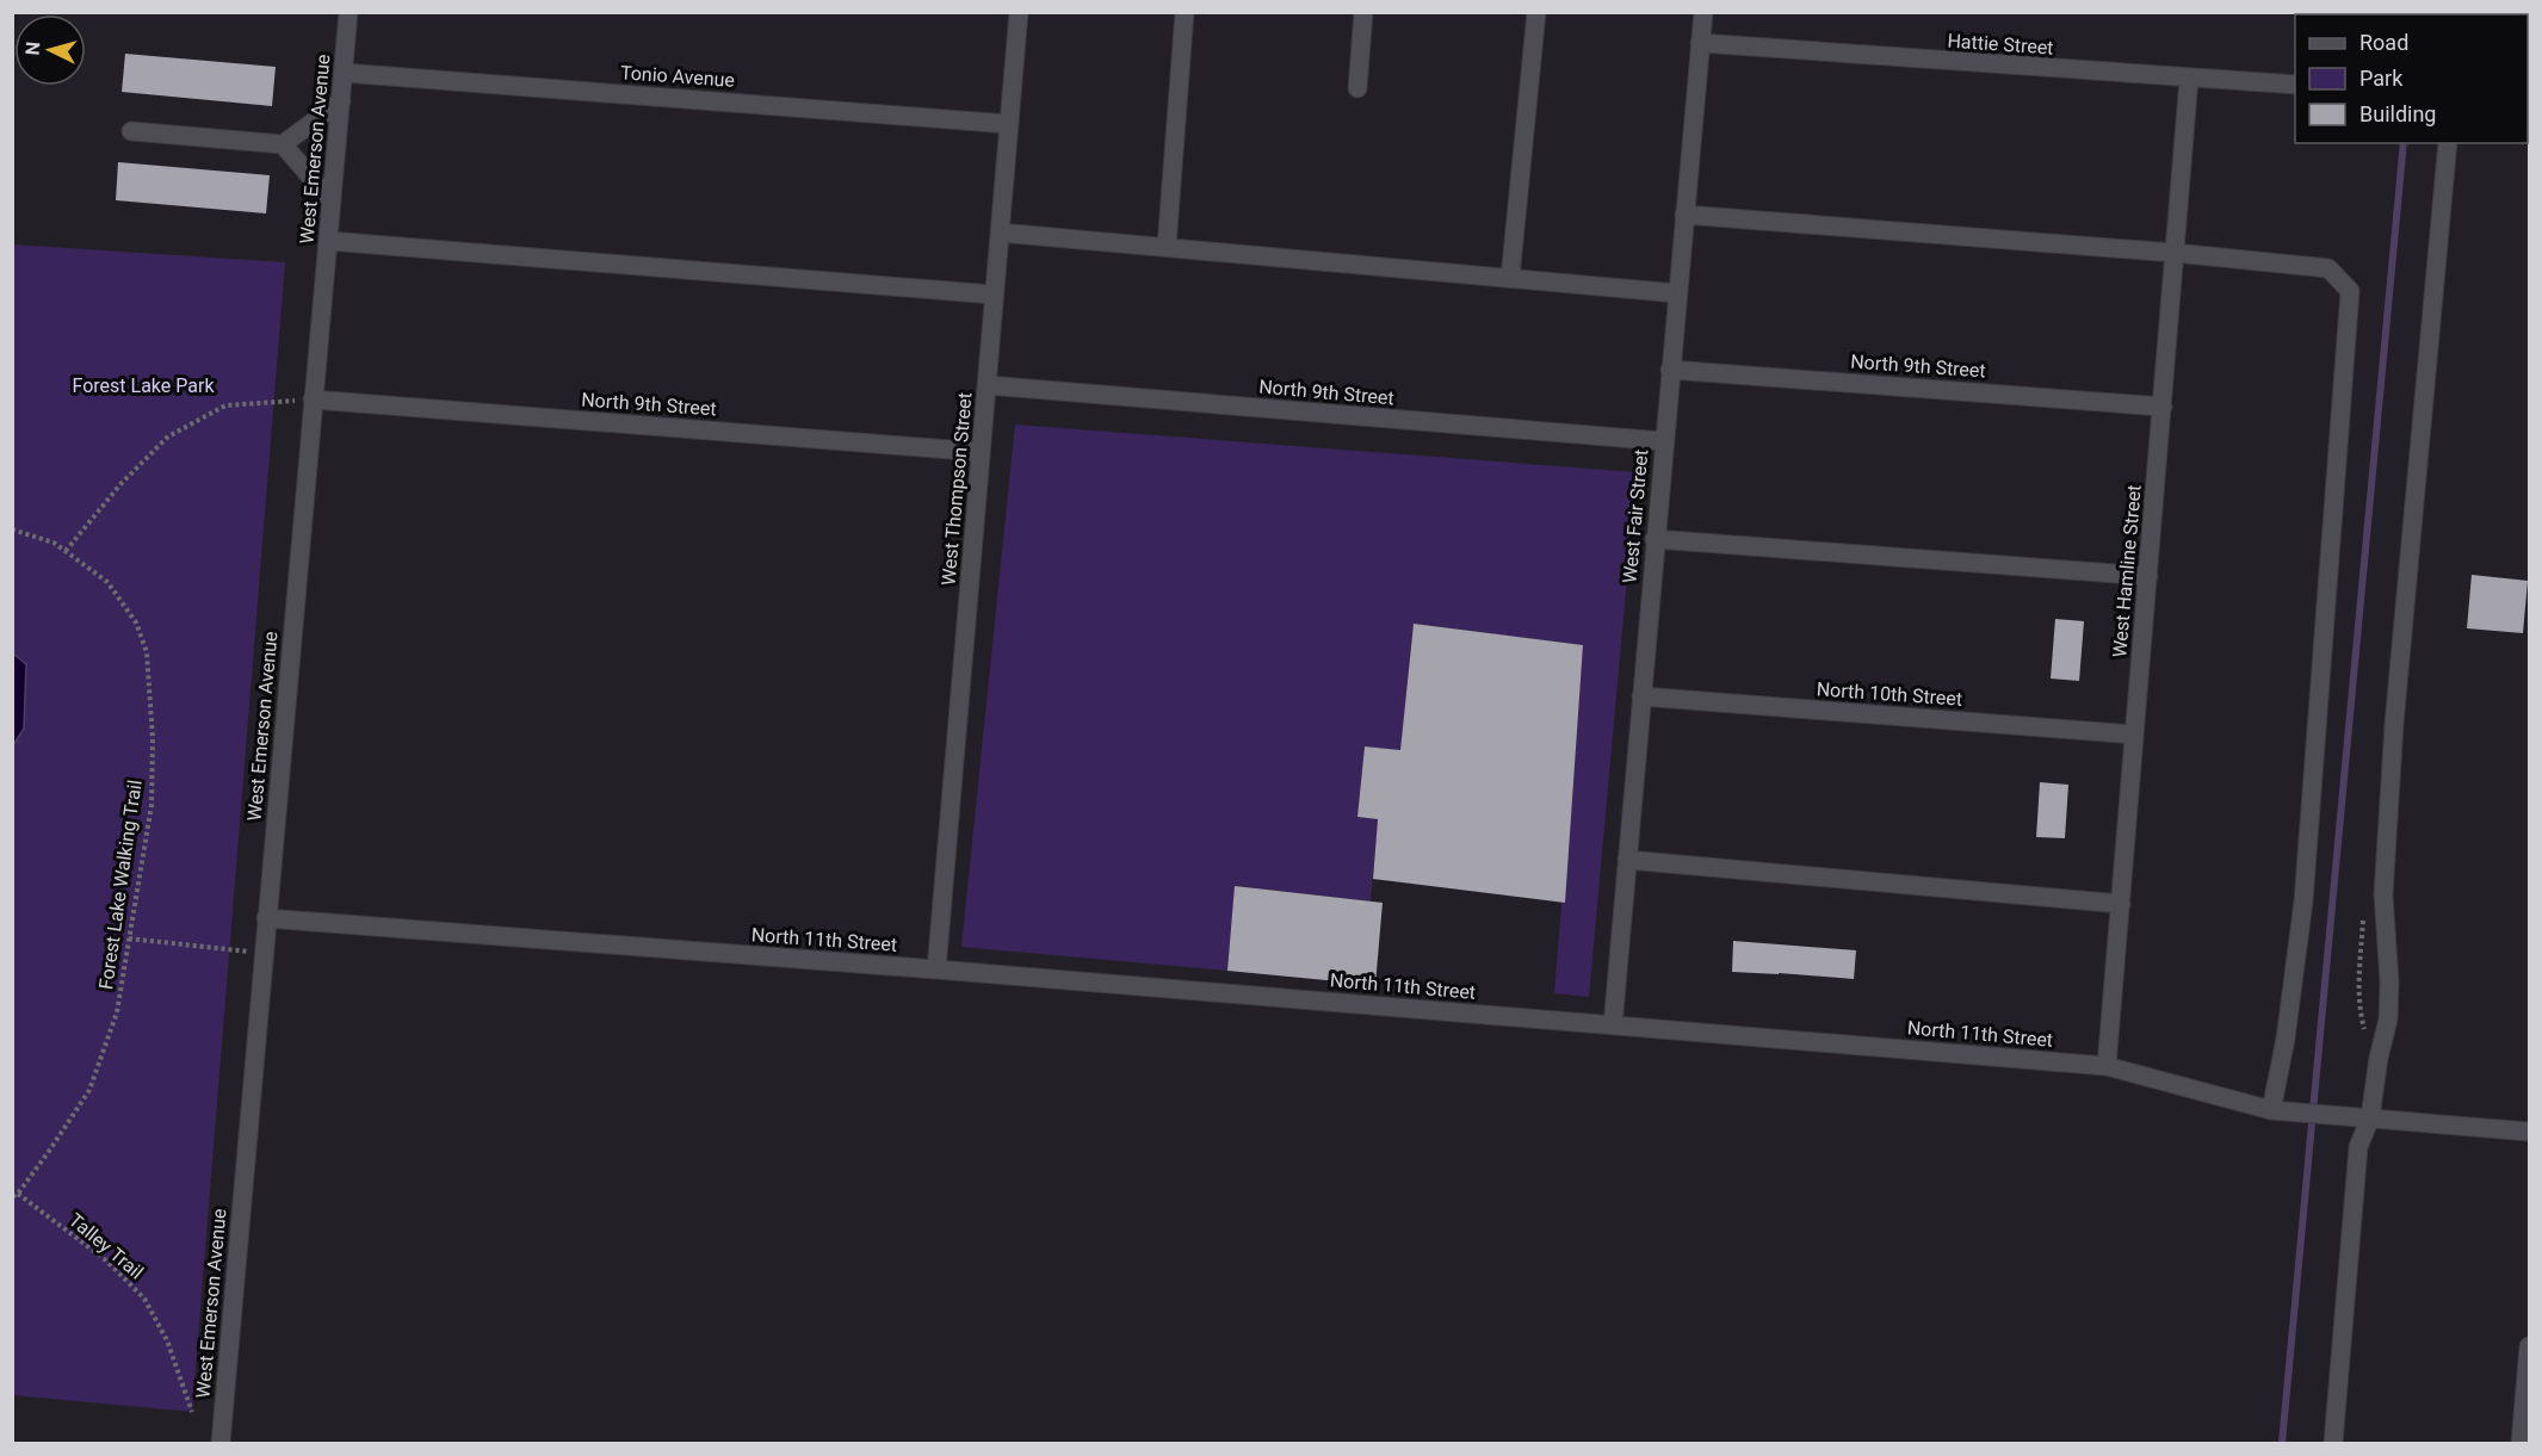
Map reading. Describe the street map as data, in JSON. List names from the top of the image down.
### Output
{
  "streets": {
    "street": [
      "Hattie Street",
      "Tonio Avenue",
      "West Emerson Avenue",
      "North 9th Street",
      "West Thompson Street",
      "West Fair Street",
      "West Hamline Street",
      "North 10th Street",
      "North 11th Street"
    ],
    "path": ["Forest Lake Walking Trail", "Talley Trail"]
  },
  "crossings": [
    ["Hattie Street", "West Fair Street"],
    ["Hattie Street", "West Hamline Street"],
    ["Tonio Avenue", "West Emerson Avenue"],
    ["Tonio Avenue", "West Thompson Street"],
    ["West Emerson Avenue", "North 9th Street"],
    ["West Emerson Avenue", "North 11th Street"],
    ["North 9th Street", "West Thompson Street"],
    ["North 9th Street", "West Fair Street"],
    ["North 9th Street", "West Hamline Street"],
    ["West Thompson Street", "North 11th Street"],
    ["West Fair Street", "North 10th Street"],
    ["West Fair Street", "North 11th Street"],
    ["West Hamline Street", "North 10th Street"],
    ["West Hamline Street", "North 11th Street"],
    ["Forest Lake Walking Trail", "Talley Trail"]
  ],
  "parks": ["Forest Lake Park"],
  "legend": ["Road", "Park", "Building"],
  "north": "left"
}
